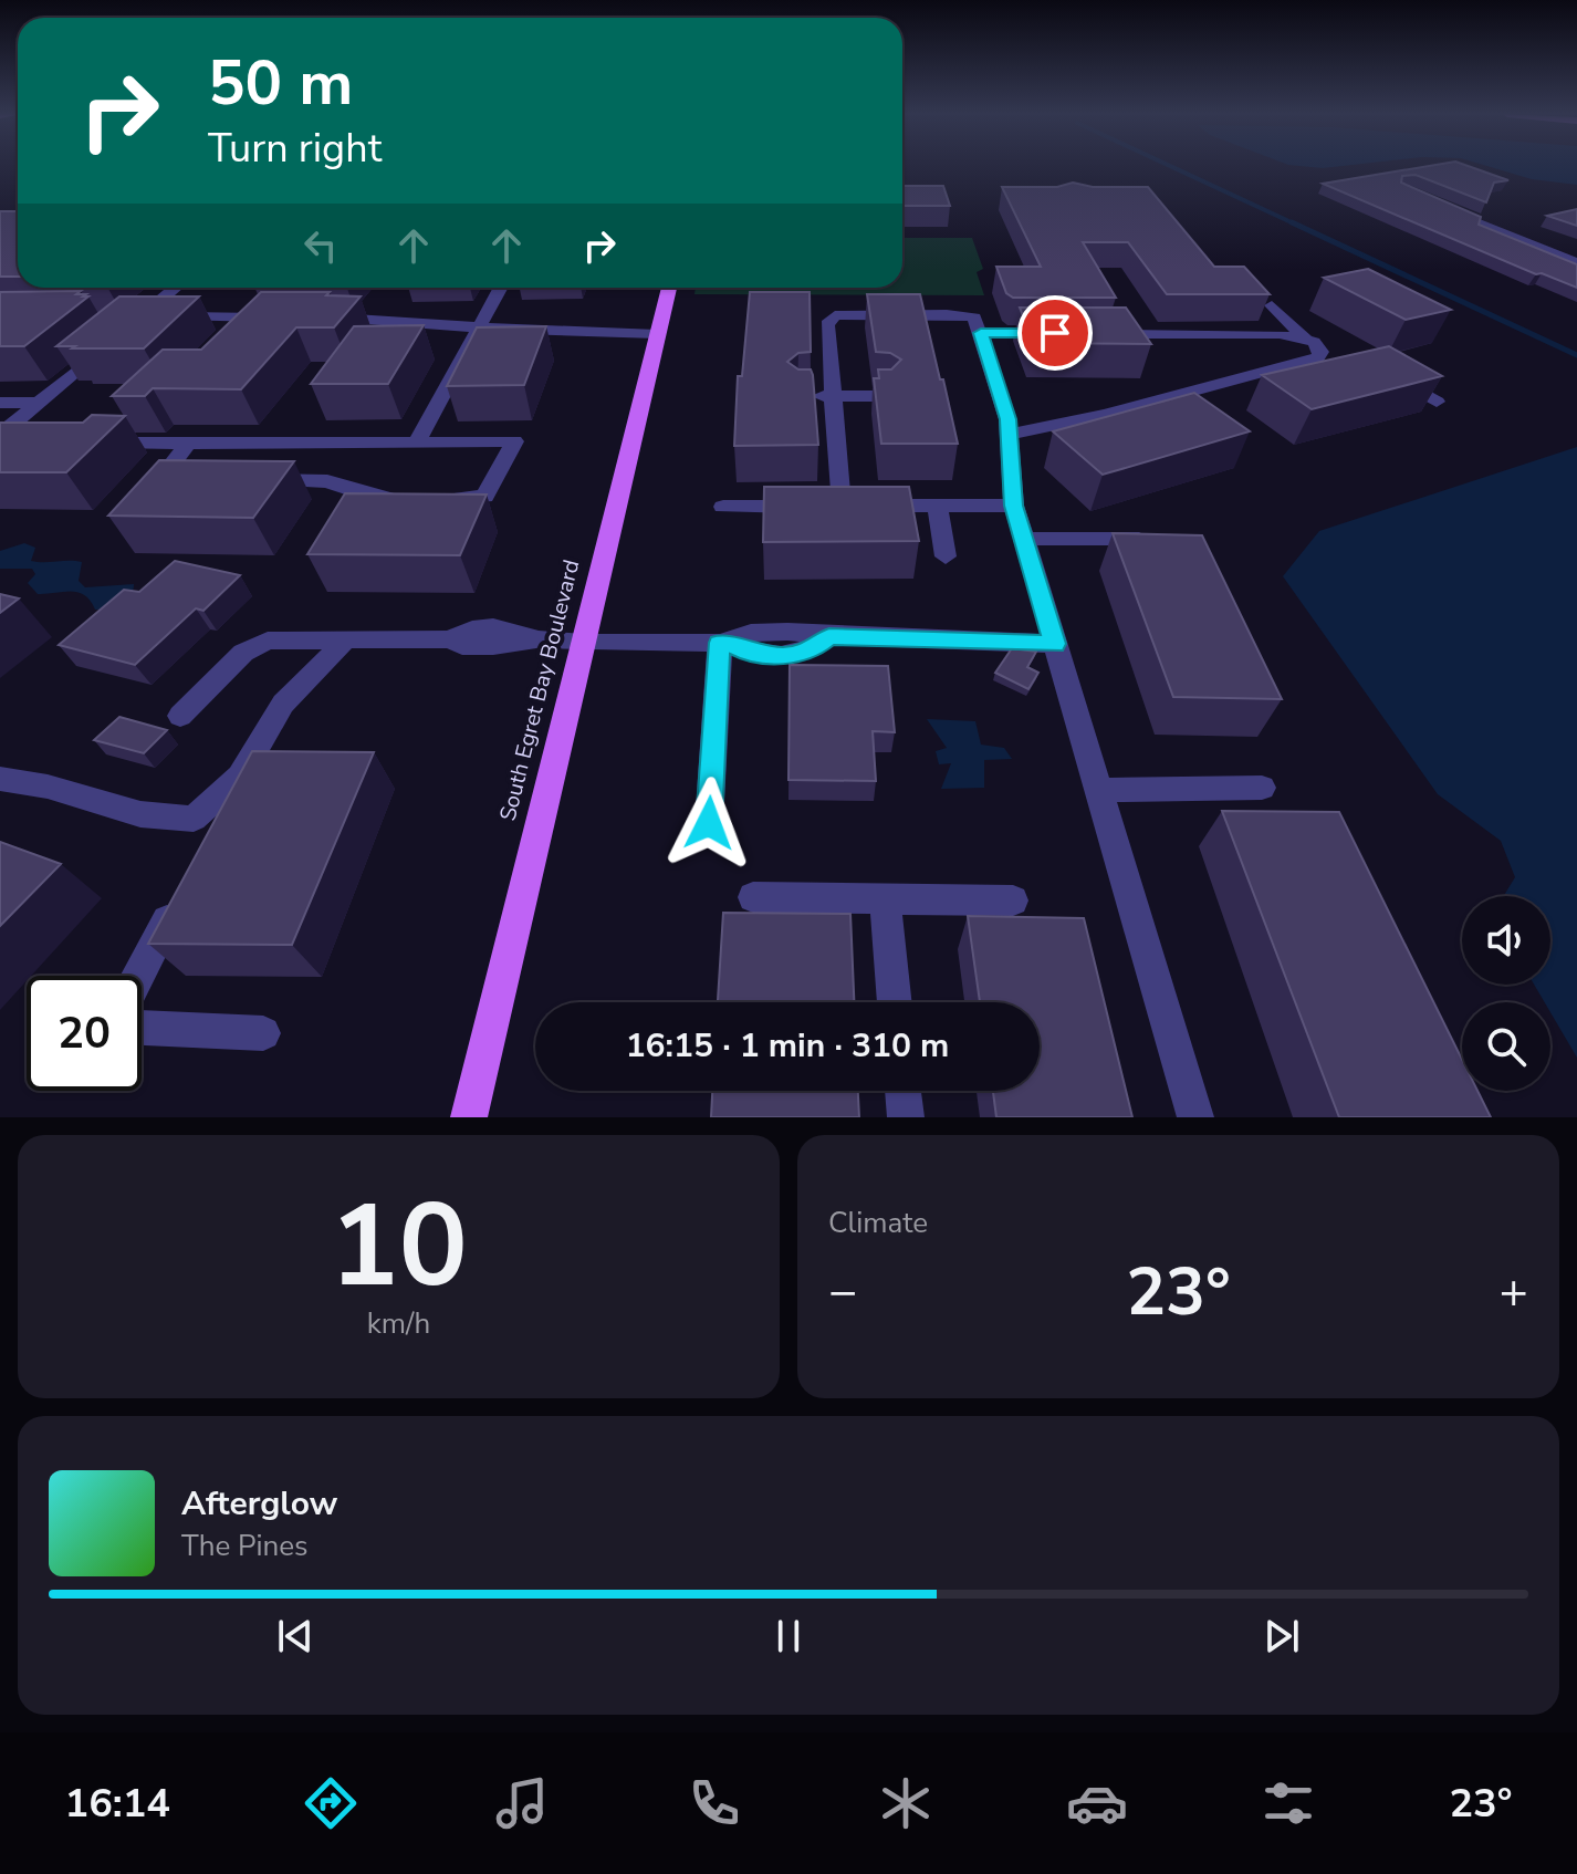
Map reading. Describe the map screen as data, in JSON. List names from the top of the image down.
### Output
{
  "streets": {
    "main road": ["South Egret Bay Boulevard"]
  },
  "page": {
    "turn": ["50 m", "Turn right"],
    "limit": "20",
    "trip": "16:15 · 1 min · 310 m",
    "tile": [
      ["10", "km/h"],
      "Climate"
    ],
    "heat": ["−", "23°", "+"],
    "song": ["Afterglow", "The Pines"],
    "tabs": ["16:14", "23°"]
  }
}
